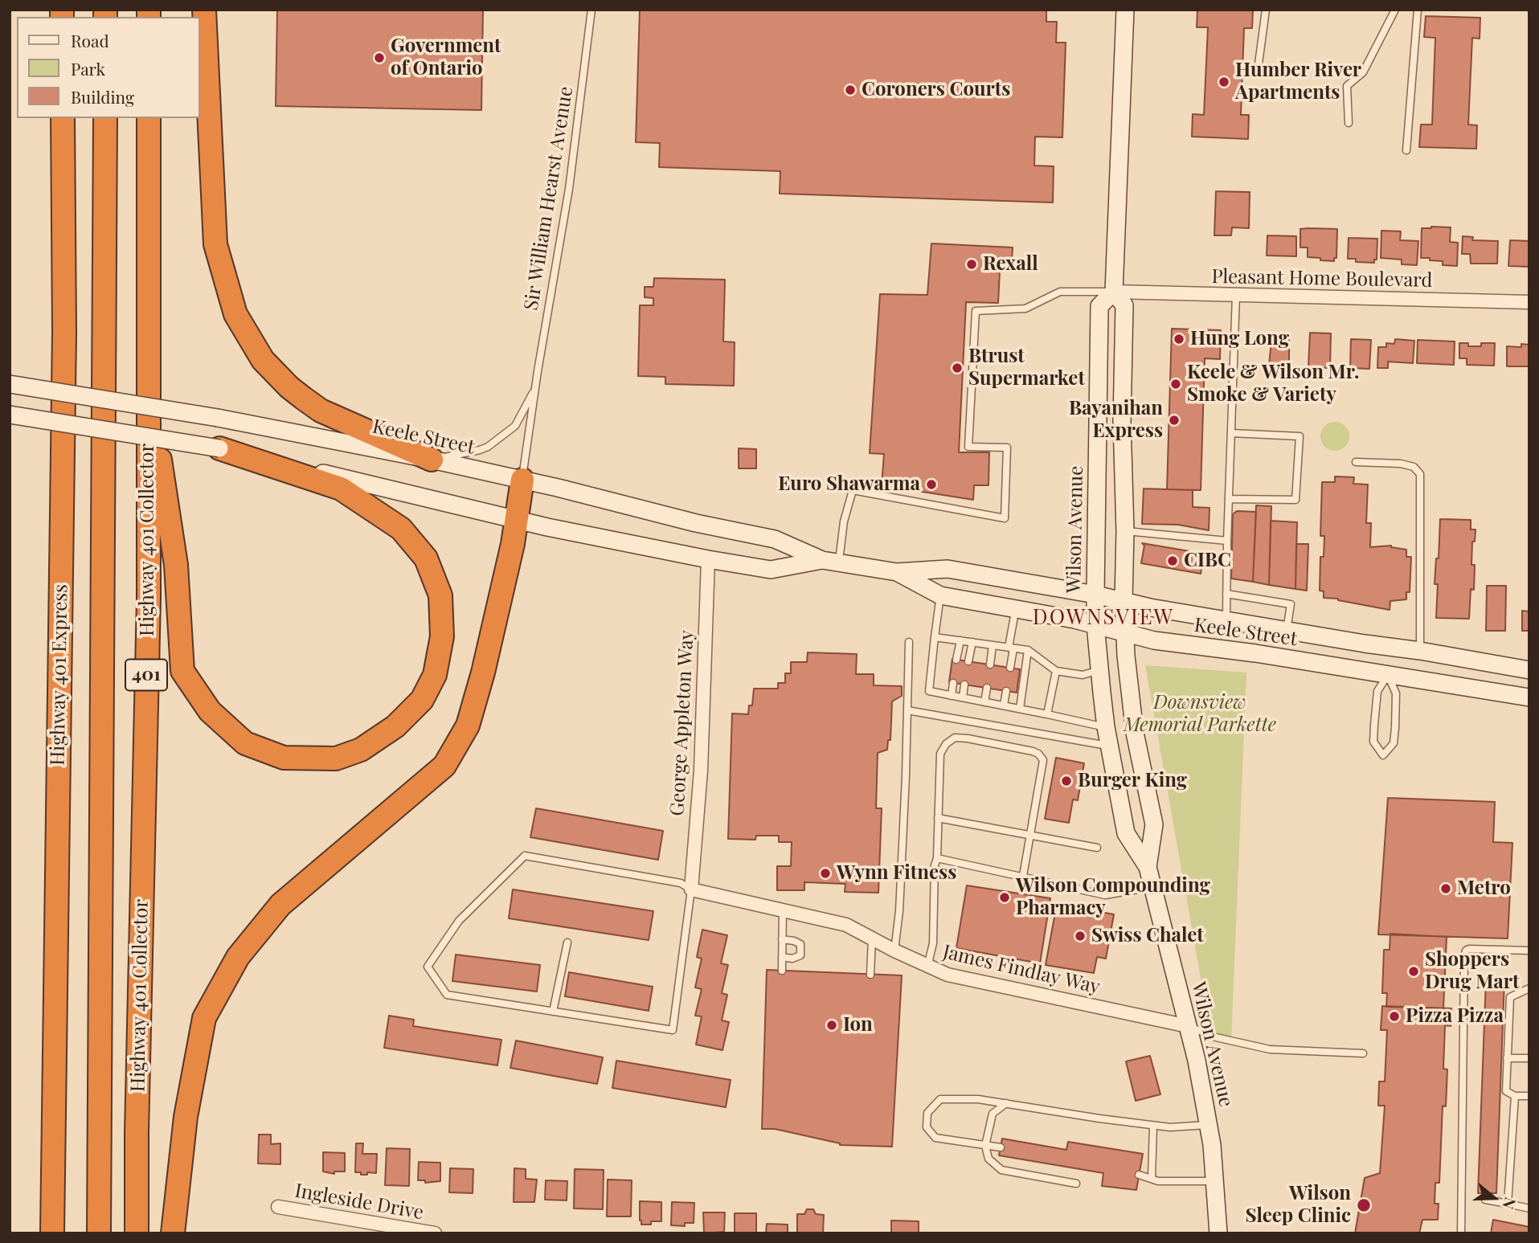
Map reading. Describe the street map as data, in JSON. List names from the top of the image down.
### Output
{
  "streets": {
    "highway": ["Highway 401 Collector", "Highway 401 Express", "401"],
    "main road": ["Keele Street", "Wilson Avenue"],
    "street": [
      "Pleasant Home Boulevard",
      "George Appleton Way",
      "James Findlay Way",
      "Ingleside Drive"
    ],
    "lane": ["Sir William Hearst Avenue"]
  },
  "crossings": [
    ["Sir William Hearst Avenue", "Keele Street"],
    ["Pleasant Home Boulevard", "Wilson Avenue"],
    ["Keele Street", "Wilson Avenue"],
    ["Keele Street", "George Appleton Way"],
    ["Wilson Avenue", "James Findlay Way"],
    ["George Appleton Way", "James Findlay Way"]
  ],
  "districts": ["DOWNSVIEW"],
  "parks": ["Downsview Memorial Parkette"],
  "places": [
    "Government of Ontario",
    "Humber River Apartments",
    "Coroners Courts",
    "Rexall",
    "Hung Long",
    "Btrust Supermarket",
    "Keele & Wilson Mr. Smoke & Variety",
    "Bayanihan Express",
    "Euro Shawarma",
    "CIBC",
    "Burger King",
    "Wynn Fitness",
    "Metro",
    "Wilson Compounding Pharmacy",
    "Swiss Chalet",
    "Shoppers Drug Mart",
    "Pizza Pizza",
    "Ion",
    "Wilson Sleep Clinic"
  ],
  "legend": ["Road", "Park", "Building"],
  "north": "right"
}
